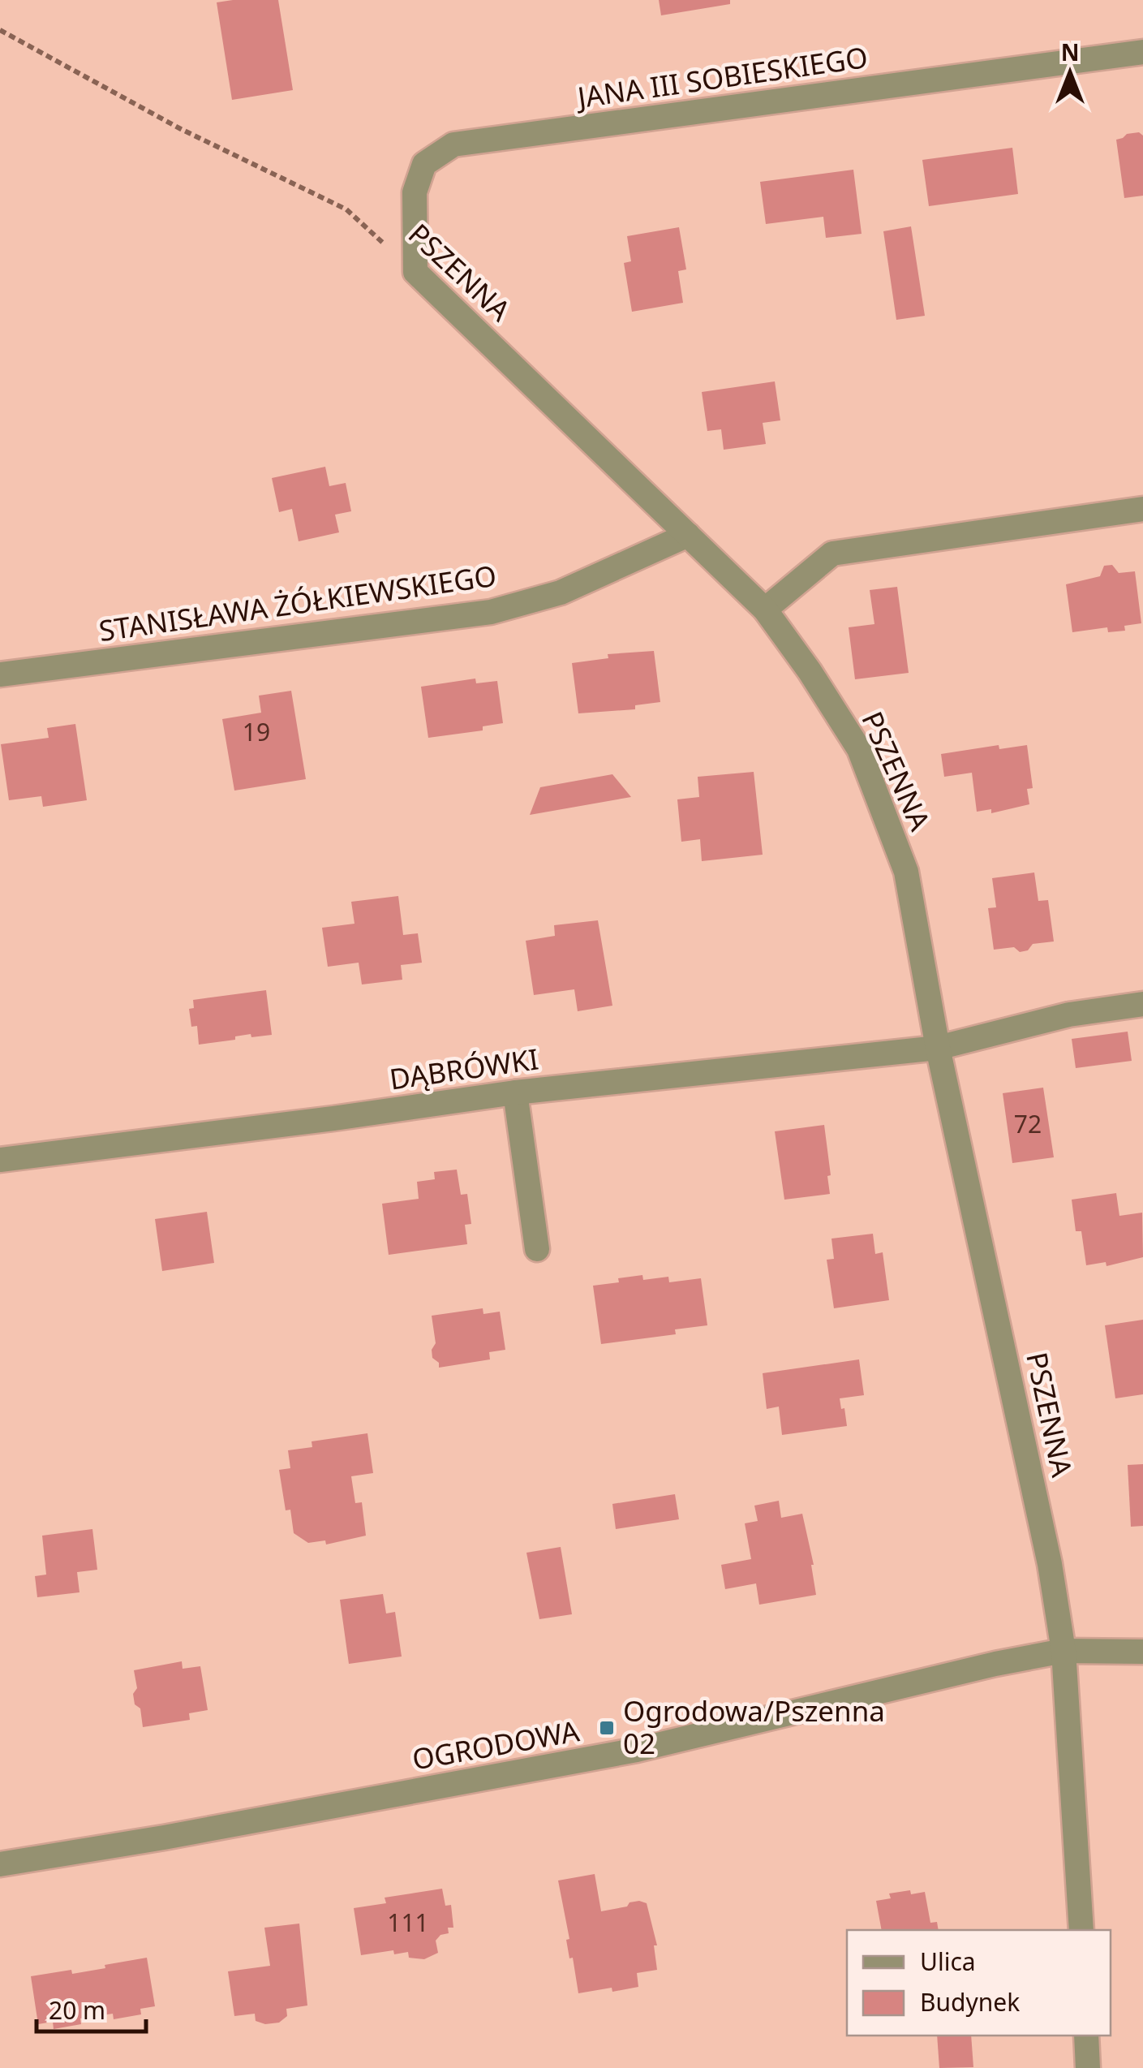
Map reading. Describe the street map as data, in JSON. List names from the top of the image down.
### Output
{
  "streets": {
    "street": [
      "JANA III SOBIESKIEGO",
      "PSZENNA",
      "STANISŁAWA ŻÓŁKIEWSKIEGO",
      "DĄBRÓWKI",
      "OGRODOWA"
    ]
  },
  "crossings": [
    ["JANA III SOBIESKIEGO", "PSZENNA"],
    ["PSZENNA", "STANISŁAWA ŻÓŁKIEWSKIEGO"],
    ["PSZENNA", "DĄBRÓWKI"],
    ["PSZENNA", "OGRODOWA"]
  ],
  "places": {
    "transit": ["Ogrodowa/Pszenna 02"]
  },
  "house_numbers": ["19", "72", "111"],
  "legend": ["Ulica", "Budynek"],
  "scale_bar": "20 m",
  "north": "top"
}
